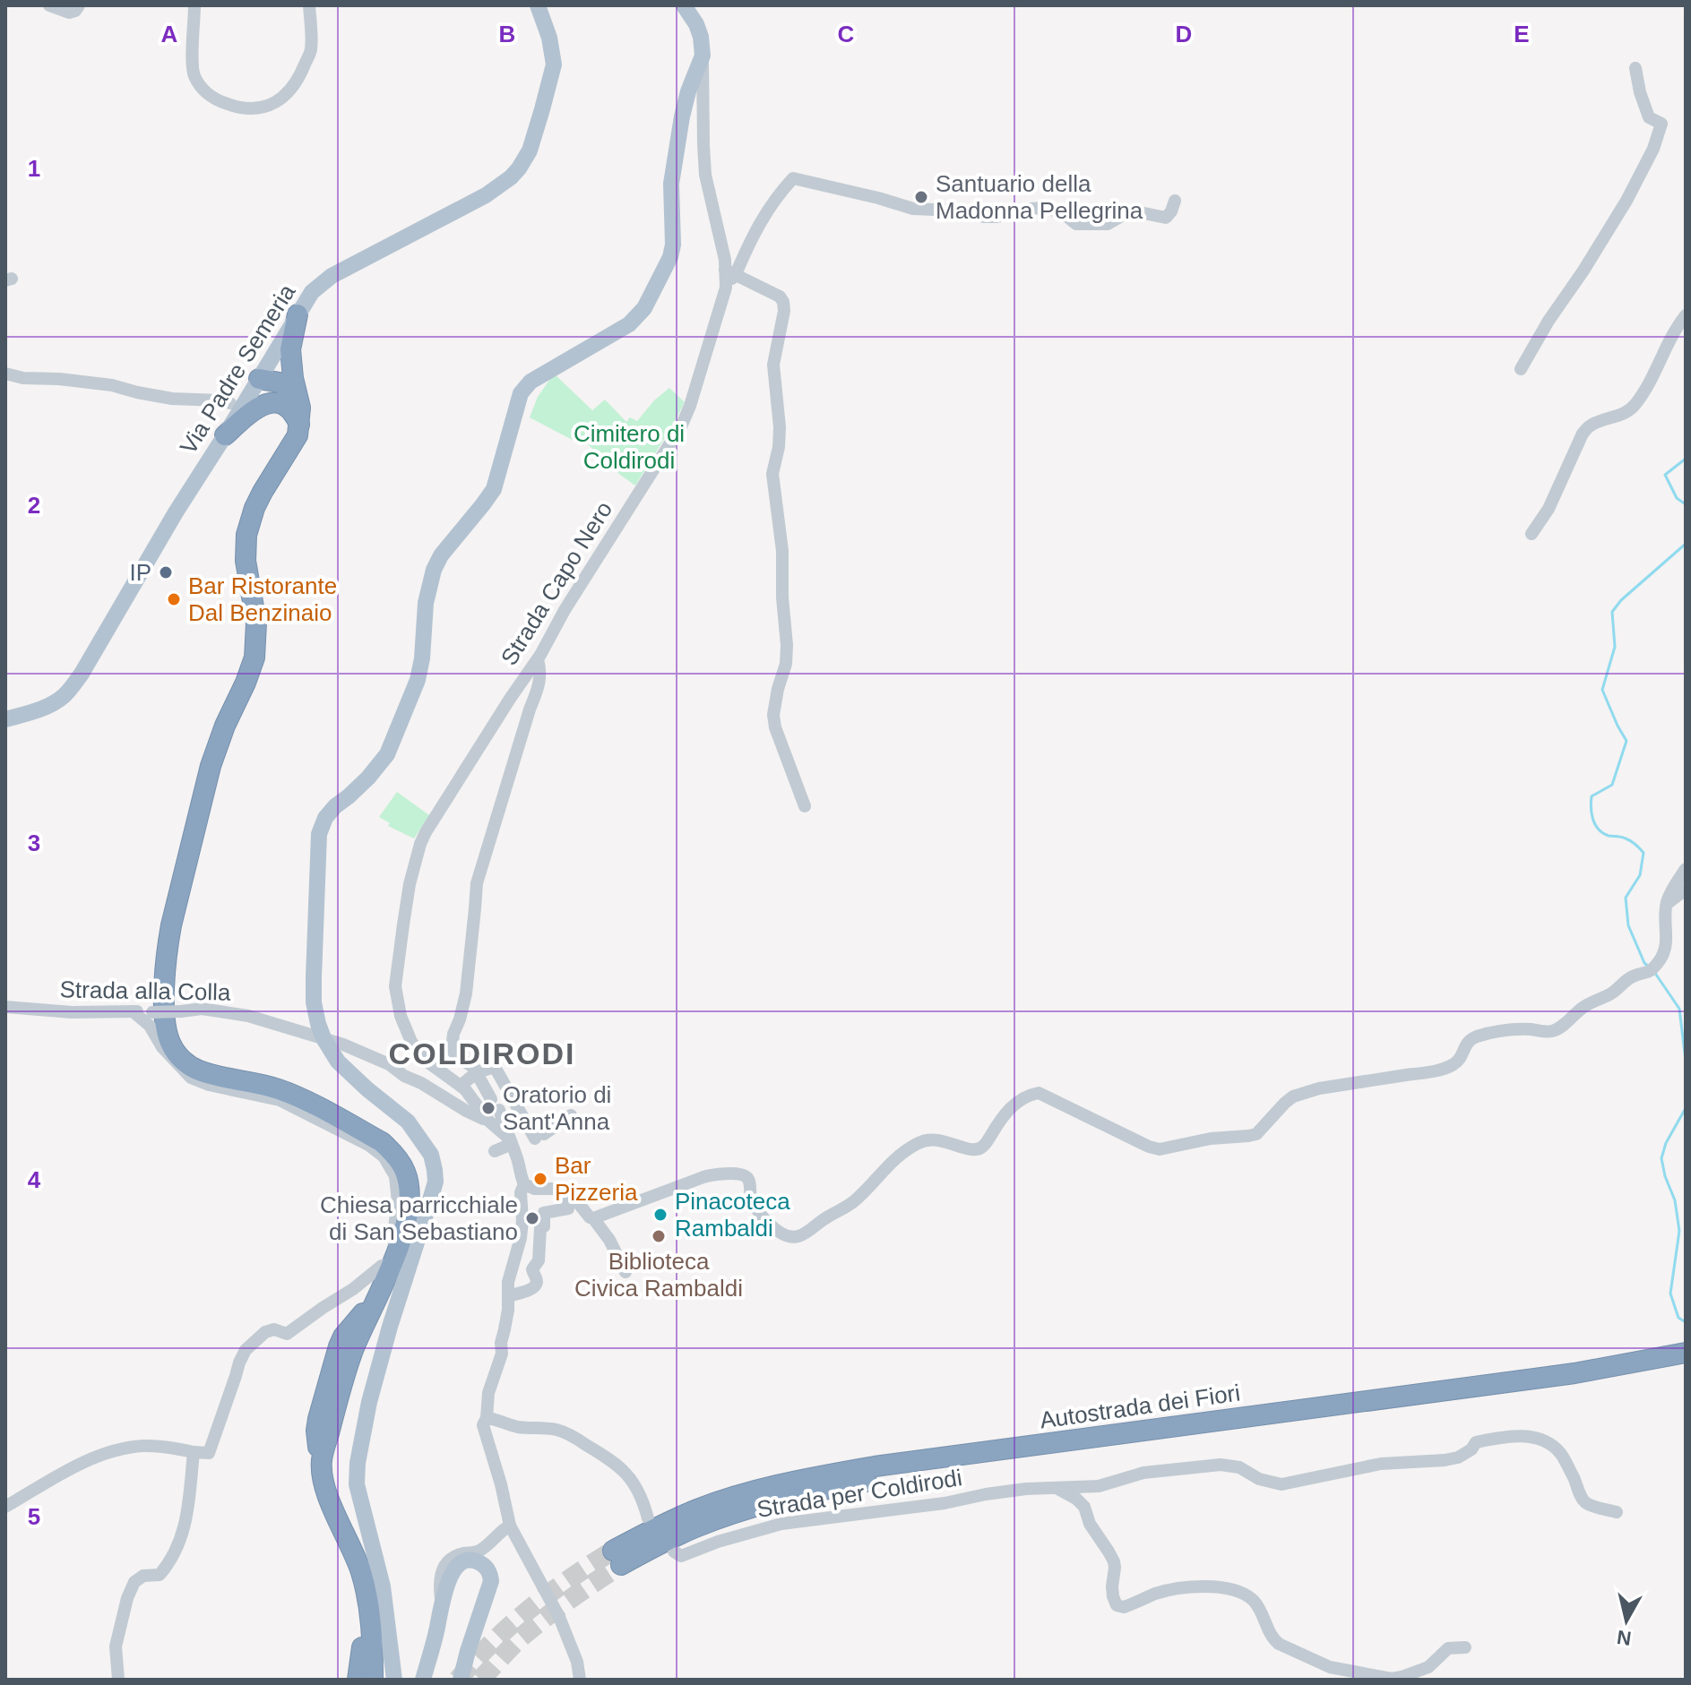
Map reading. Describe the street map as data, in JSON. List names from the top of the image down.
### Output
{
  "streets": {
    "highway": ["Autostrada dei Fiori"],
    "main road": ["Via Padre Semeria"],
    "street": ["Strada Capo Nero", "Strada alla Colla", "Strada per Coldirodi"]
  },
  "crossings": [
    ["Strada Capo Nero", "Strada alla Colla"]
  ],
  "districts": ["COLDIRODI"],
  "parks": ["Cimitero di Coldirodi"],
  "places": [
    "Santuario della Madonna Pellegrina",
    "IP",
    "Bar Ristorante Dal Benzinaio",
    "Oratorio di Sant'Anna",
    "Bar Pizzeria",
    "Pinacoteca Rambaldi",
    "Chiesa parricchiale di San Sebastiano",
    "Biblioteca Civica Rambaldi"
  ],
  "north": "bottom",
  "grid": {
    "columns": [
      "A",
      "B",
      "C",
      "D",
      "E"
    ],
    "rows": [
      "1",
      "2",
      "3",
      "4",
      "5"
    ]
  }
}
